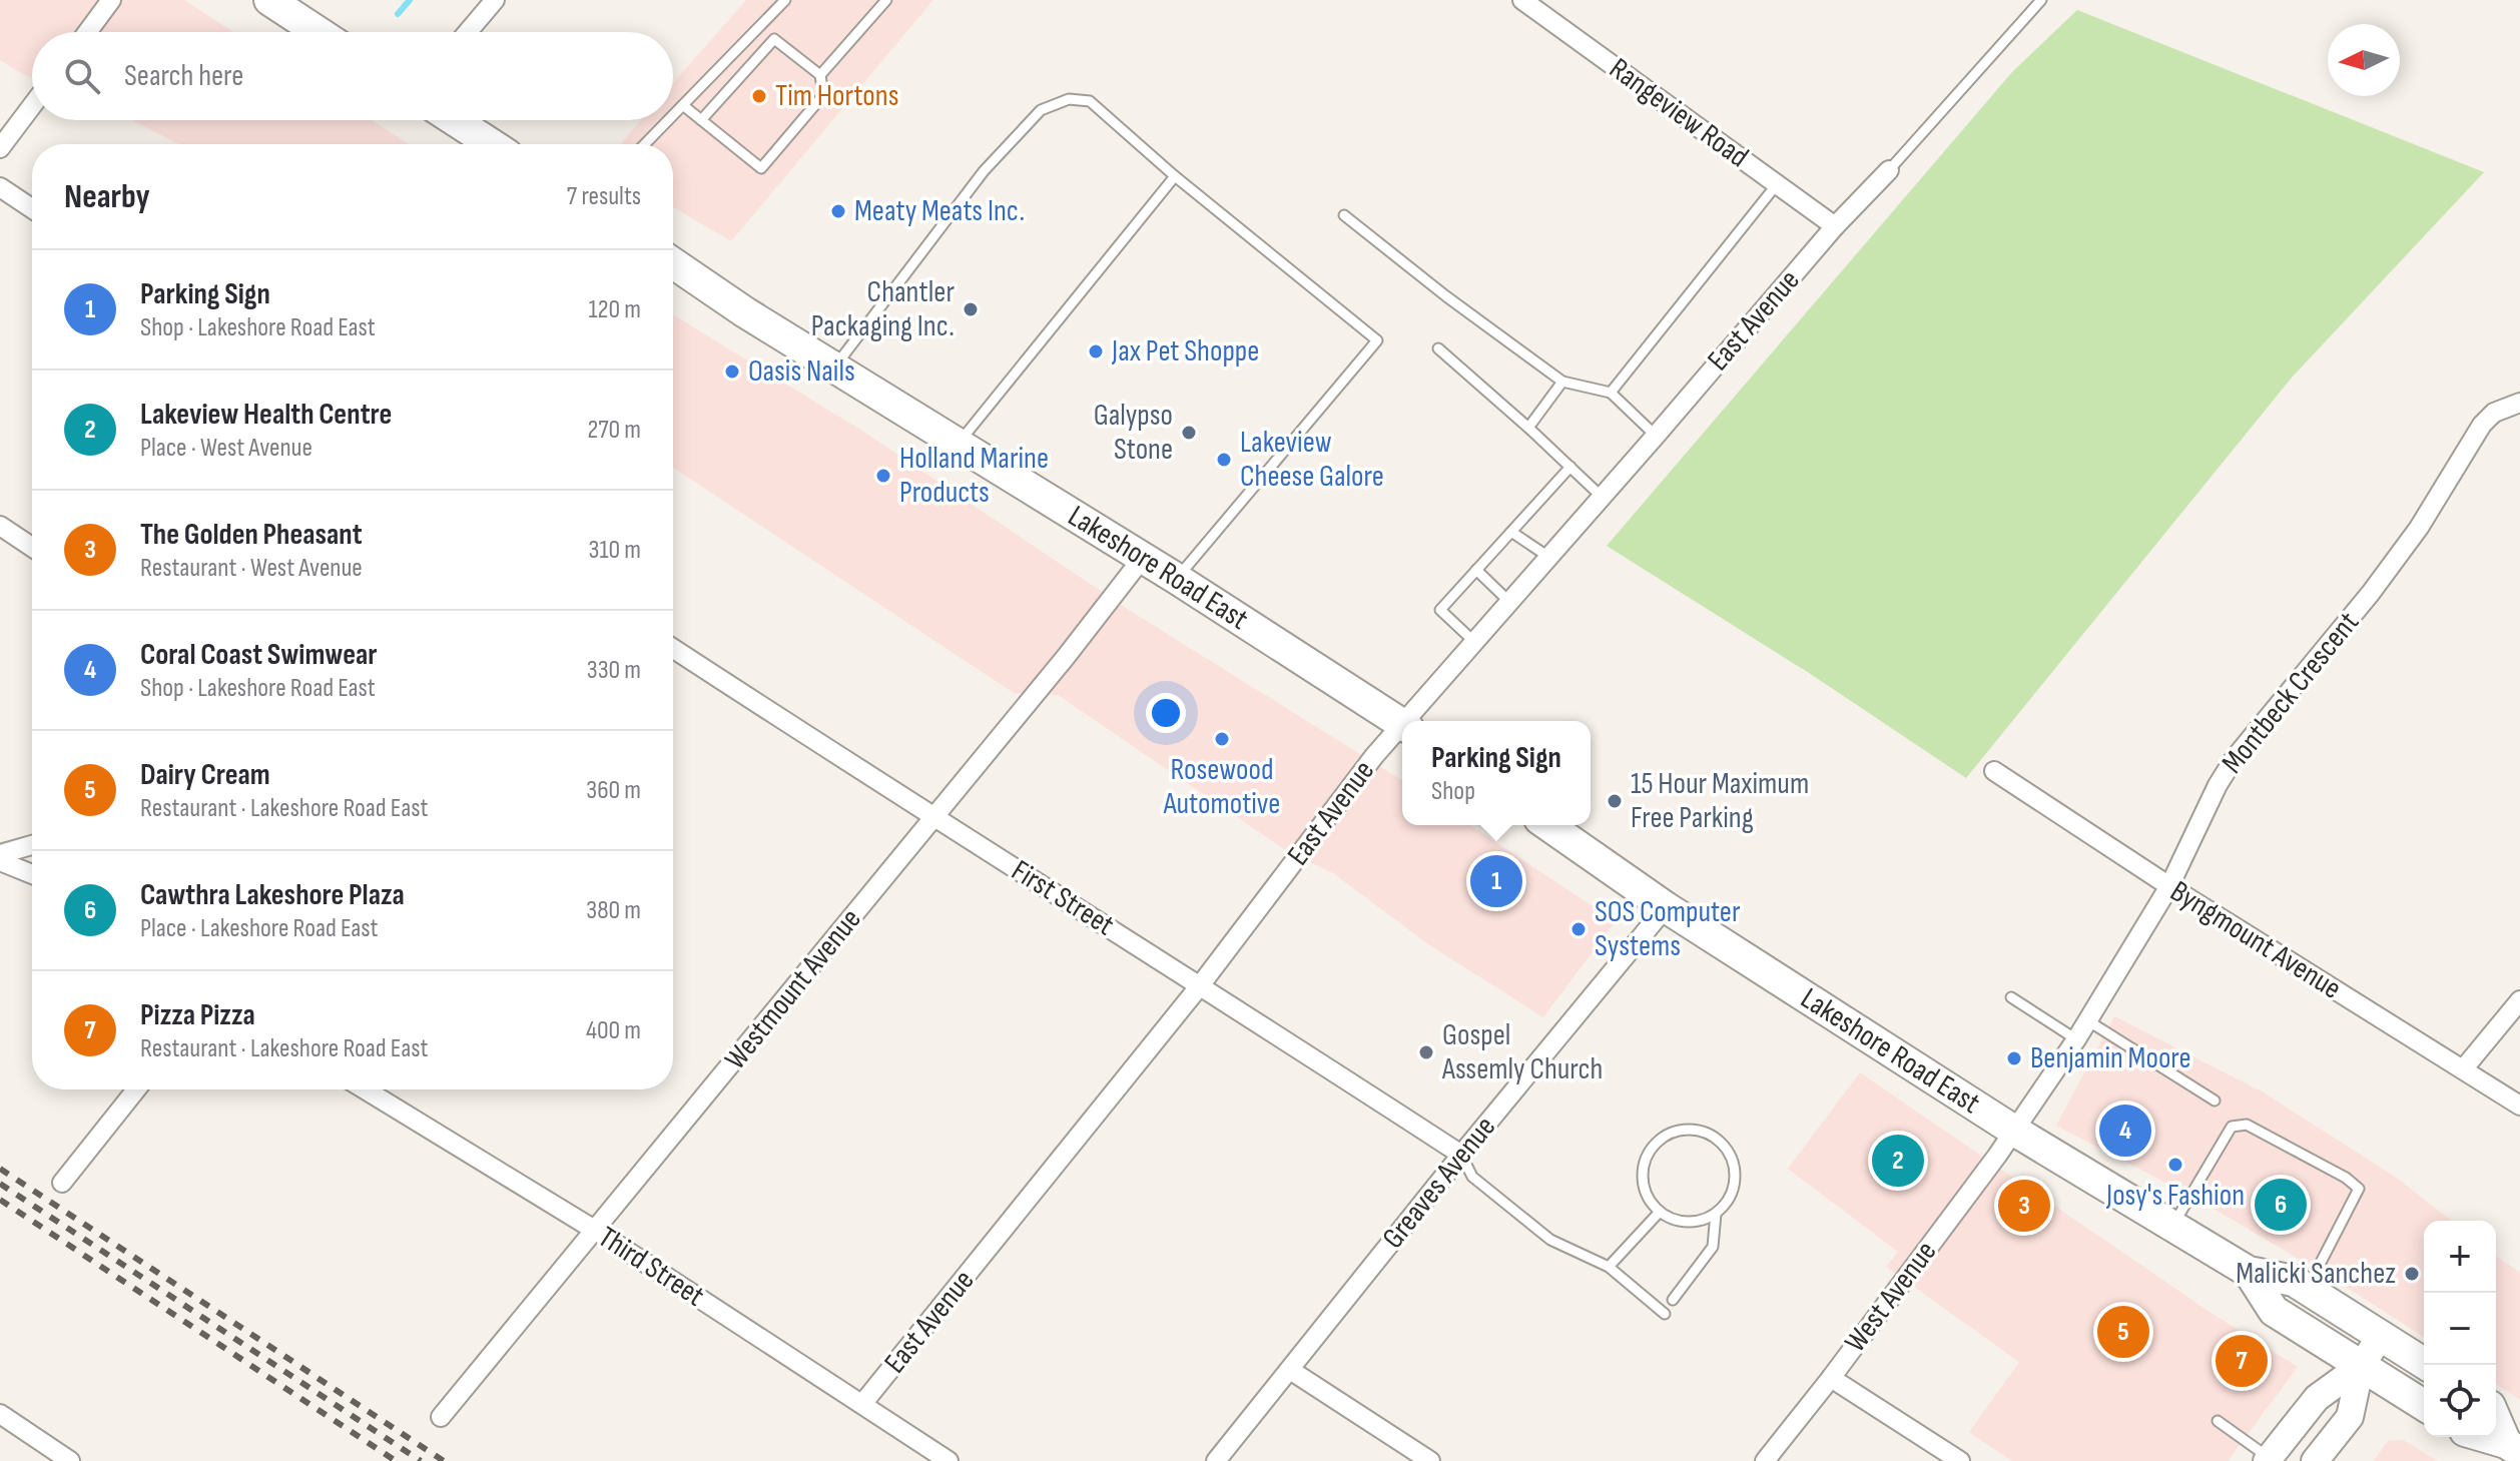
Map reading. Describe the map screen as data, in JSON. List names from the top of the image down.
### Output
{
  "streets": {
    "main road": ["Lakeshore Road East"],
    "street": [
      "Rangeview Road",
      "East Avenue",
      "Montbeck Crescent",
      "First Street",
      "Byngmount Avenue",
      "Westmount Avenue",
      "Greaves Avenue",
      "Third Street",
      "West Avenue"
    ]
  },
  "crossings": [
    ["Rangeview Road", "East Avenue"],
    ["East Avenue", "First Street"],
    ["East Avenue", "Third Street"],
    ["Lakeshore Road East", "Montbeck Crescent"],
    ["Lakeshore Road East", "Westmount Avenue"],
    ["Lakeshore Road East", "Greaves Avenue"],
    ["Lakeshore Road East", "West Avenue"],
    ["Montbeck Crescent", "Byngmount Avenue"],
    ["Montbeck Crescent", "West Avenue"],
    ["First Street", "Westmount Avenue"],
    ["First Street", "Greaves Avenue"],
    ["Westmount Avenue", "Third Street"]
  ],
  "places": [
    "Tim Hortons",
    "Meaty Meats Inc.",
    "Chantler Packaging Inc.",
    "Jax Pet Shoppe",
    "Oasis Nails",
    "Galypso Stone",
    "Lakeview Cheese Galore",
    "Holland Marine Products",
    "Rosewood Automotive",
    "15 Hour Maximum Free Parking",
    "SOS Computer Systems",
    "Gospel Assemly Church",
    "Benjamin Moore",
    "Josy's Fashion",
    "Malicki Sanchez"
  ],
  "north": "left",
  "page": {
    "search": "Search here",
    "heading": ["Nearby", "7 results"],
    "list": [
      {
        "mark": "1",
        "name": "Parking Sign",
        "note": "Shop · Lakeshore Road East",
        "value": "120 m"
      },
      {
        "mark": "2",
        "name": "Lakeview Health Centre",
        "note": "Place · West Avenue",
        "value": "270 m"
      },
      {
        "mark": "3",
        "name": "The Golden Pheasant",
        "note": "Restaurant · West Avenue",
        "value": "310 m"
      },
      {
        "mark": "4",
        "name": "Coral Coast Swimwear",
        "note": "Shop · Lakeshore Road East",
        "value": "330 m"
      },
      {
        "mark": "5",
        "name": "Dairy Cream",
        "note": "Restaurant · Lakeshore Road East",
        "value": "360 m"
      },
      {
        "mark": "6",
        "name": "Cawthra Lakeshore Plaza",
        "note": "Place · Lakeshore Road East",
        "value": "380 m"
      },
      {
        "mark": "7",
        "name": "Pizza Pizza",
        "note": "Restaurant · Lakeshore Road East",
        "value": "400 m"
      }
    ],
    "popup": ["Parking Sign", "Shop"],
    "pins": [
      "1",
      "4",
      "2",
      "6",
      "3",
      "5",
      "7"
    ],
    "map_buttons": ["+", "−"]
  }
}
